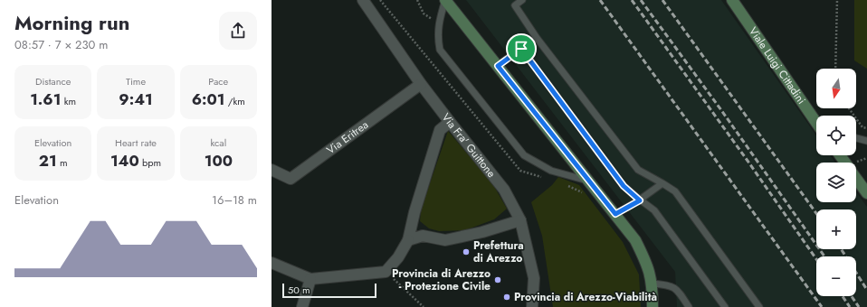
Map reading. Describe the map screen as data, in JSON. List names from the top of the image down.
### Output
{
  "streets": {
    "main road": ["Viale Luigi Cittadini"],
    "street": ["Via Eritrea", "Via Fra' Guittone"]
  },
  "crossings": [
    ["Via Eritrea", "Via Fra' Guittone"]
  ],
  "places": ["Prefettura di Arezzo", "Provincia di Arezzo - Protezione Civile", "Provincia di Arezzo-Viabilità"],
  "scale_bar": "50 m",
  "north": "bottom",
  "page": {
    "heading": ["Morning run", "08:57 · 7 × 230 m"],
    "stats": [
      ["Distance", "1.61 km"],
      ["Time", "9:41"],
      ["Pace", "6:01 /km"],
      ["Elevation", "21 m"],
      ["Heart rate", "140 bpm"],
      ["kcal", "100"]
    ],
    "map_buttons": ["+", "−"],
    "chart": ["Elevation", "16–18 m"],
    "scale": "50 m"
  }
}
